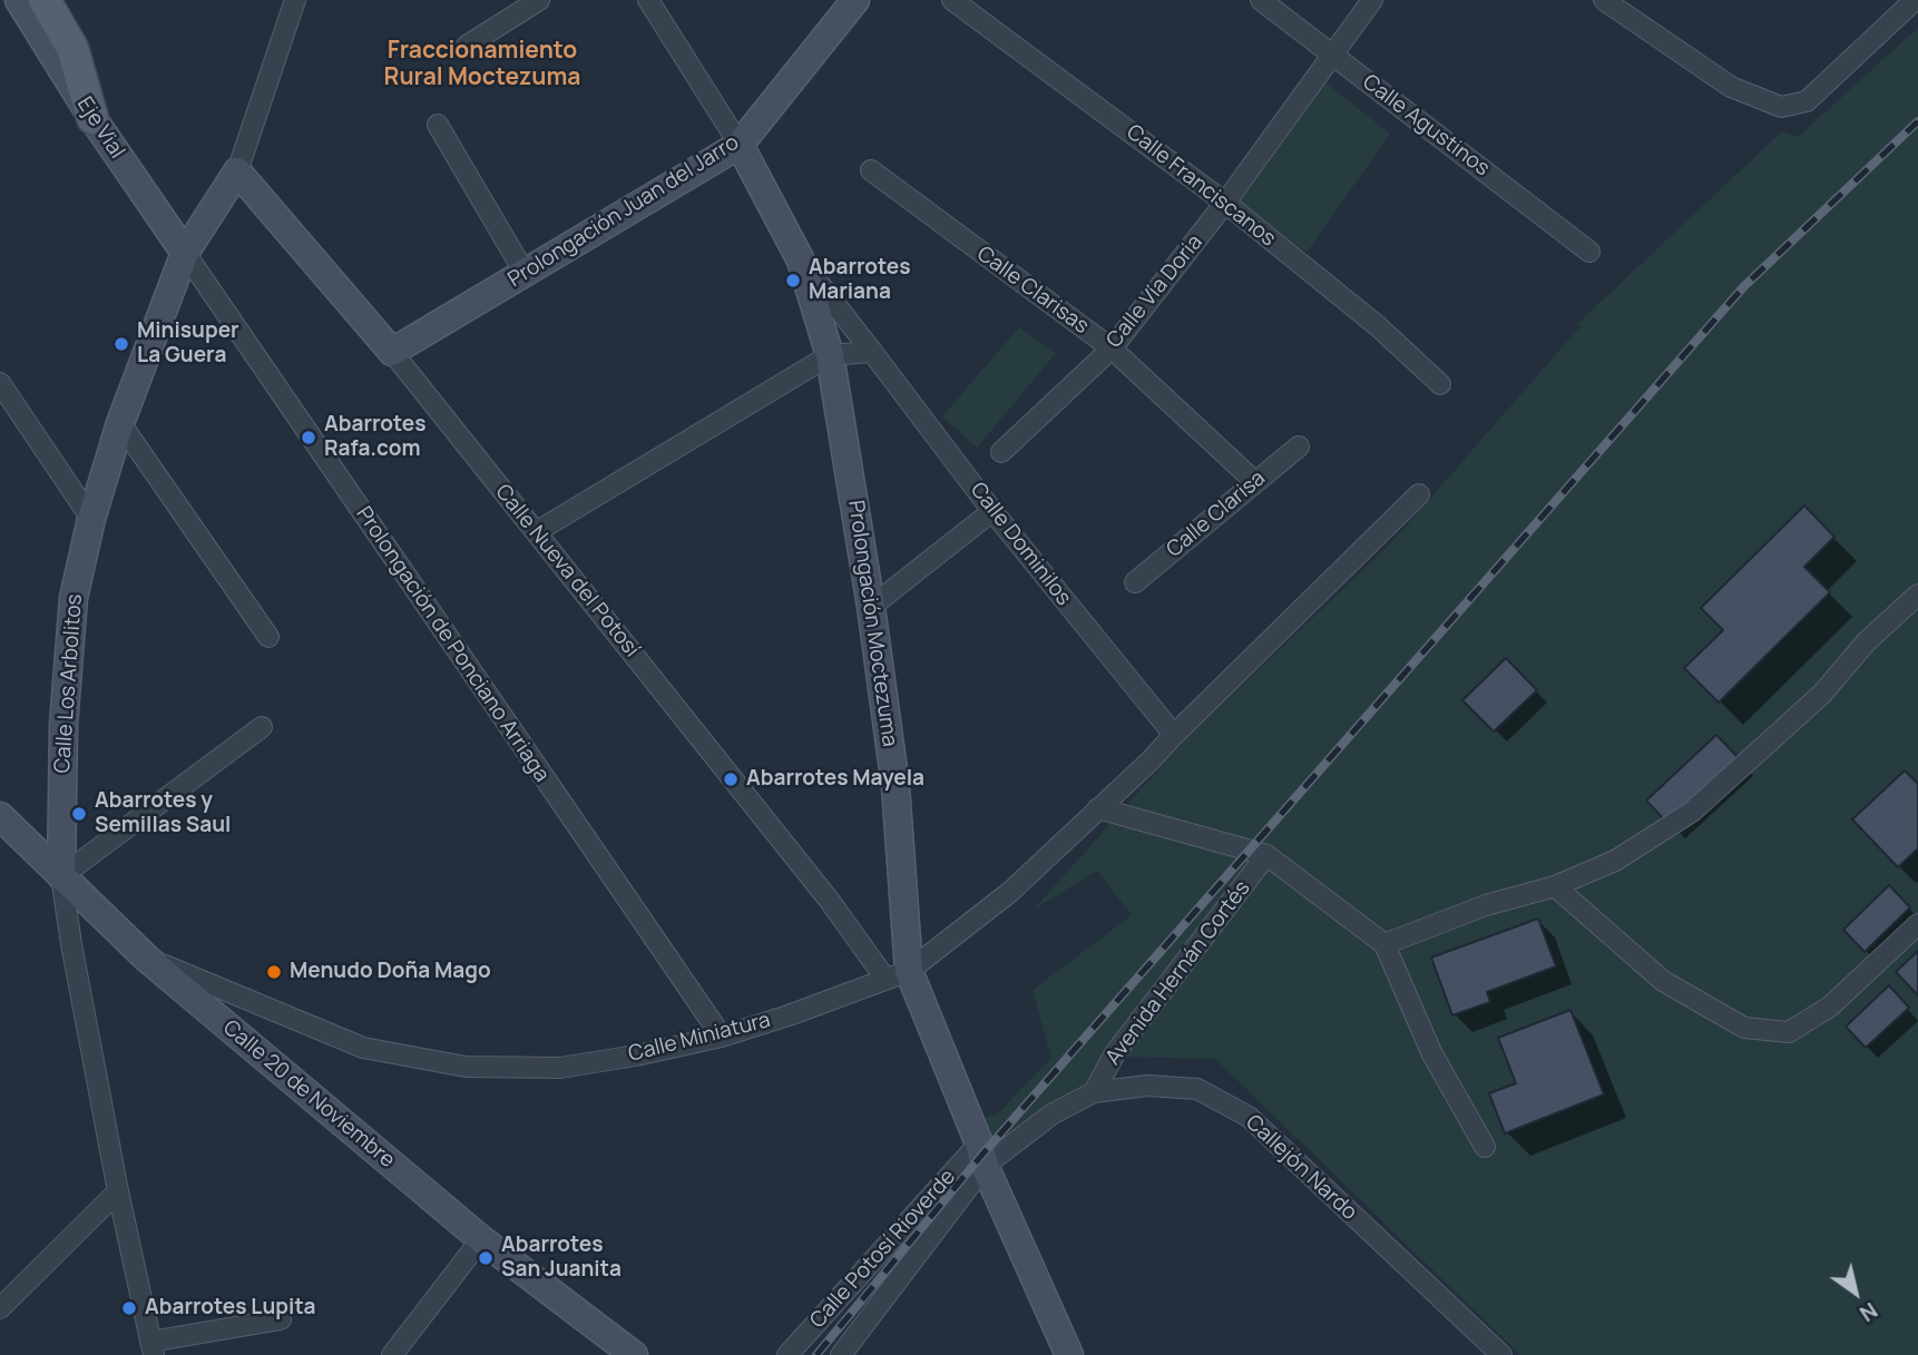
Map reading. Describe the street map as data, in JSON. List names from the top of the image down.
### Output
{
  "streets": {
    "main road": [
      "Eje Vial",
      "Prolongación Juan del Jarro",
      "Calle Nueva del Potosí",
      "Prolongación Moctezuma",
      "Calle Los Arbolitos",
      "Calle 20 de Noviembre"
    ],
    "street": [
      "Calle Agustinos",
      "Calle Franciscanos",
      "Calle Clarisas",
      "Calle Vía Doria",
      "Calle Clarisa",
      "Calle Dominilos",
      "Prolongación de Ponciano Arriaga",
      "Avenida Hernán Cortés",
      "Calle Miniatura",
      "Callejón Nardo",
      "Calle Potosí Rioverde"
    ]
  },
  "crossings": [
    ["Calle Agustinos", "Calle Vía Doria"],
    ["Eje Vial", "Prolongación de Ponciano Arriaga"],
    ["Eje Vial", "Calle Los Arbolitos"],
    ["Calle Franciscanos", "Calle Vía Doria"],
    ["Prolongación Juan del Jarro", "Calle Nueva del Potosí"],
    ["Prolongación Juan del Jarro", "Prolongación Moctezuma"],
    ["Calle Clarisas", "Calle Vía Doria"],
    ["Calle Clarisas", "Calle Clarisa"],
    ["Calle Dominilos", "Prolongación Moctezuma"],
    ["Calle Dominilos", "Calle Miniatura"],
    ["Calle Nueva del Potosí", "Prolongación Moctezuma"],
    ["Calle Nueva del Potosí", "Calle Los Arbolitos"],
    ["Calle Nueva del Potosí", "Calle Miniatura"],
    ["Prolongación Moctezuma", "Calle Miniatura"],
    ["Prolongación Moctezuma", "Callejón Nardo"],
    ["Prolongación Moctezuma", "Calle Potosí Rioverde"],
    ["Prolongación de Ponciano Arriaga", "Calle Los Arbolitos"],
    ["Prolongación de Ponciano Arriaga", "Calle Miniatura"],
    ["Calle Los Arbolitos", "Calle 20 de Noviembre"],
    ["Avenida Hernán Cortés", "Callejón Nardo"],
    ["Calle Miniatura", "Calle 20 de Noviembre"],
    ["Callejón Nardo", "Calle Potosí Rioverde"]
  ],
  "districts": ["Fraccionamiento Rural Moctezuma"],
  "places": [
    "Abarrotes Mariana",
    "Minisuper La Guera",
    "Abarrotes Rafa.com",
    "Abarrotes Mayela",
    "Abarrotes y Semillas Saul",
    "Menudo Doña Mago",
    "Abarrotes San Juanita",
    "Abarrotes Lupita"
  ],
  "north": "bottom right"
}
